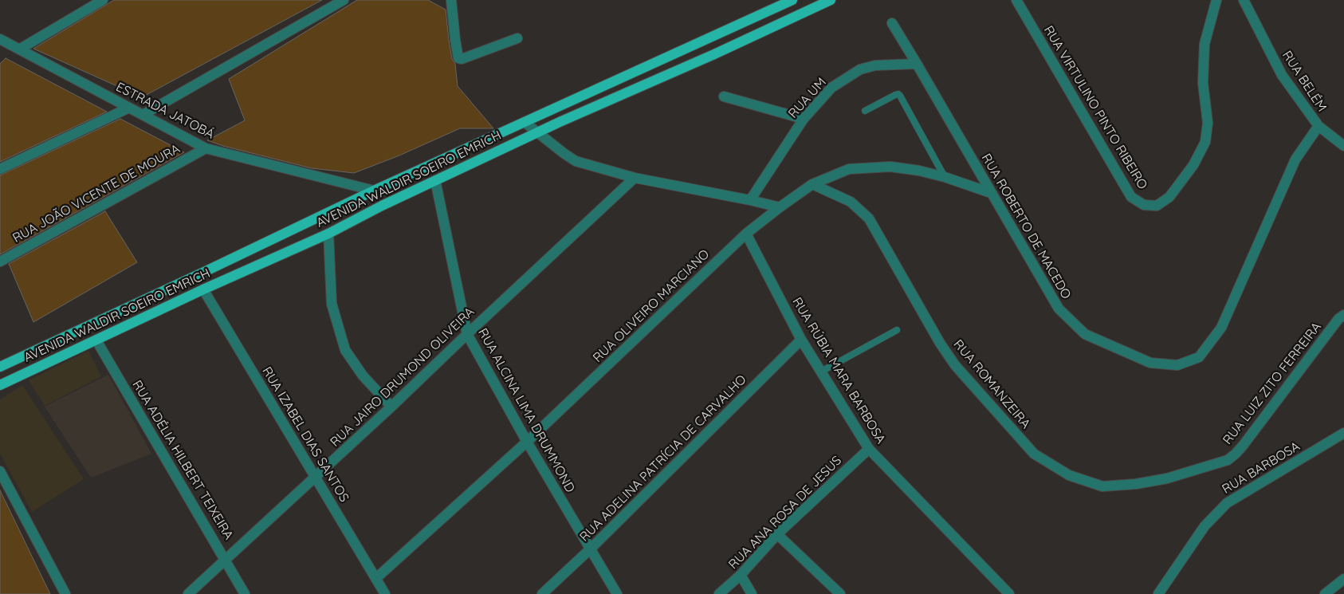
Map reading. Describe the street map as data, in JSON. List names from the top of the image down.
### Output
{
  "streets": {
    "main road": ["AVENIDA WALDIR SOEIRO EMRICH"],
    "street": [
      "RUA BELÉM",
      "RUA UM",
      "RUA VIRTULINO PINTO RIBEIRO",
      "ESTRADA JATOBÁ",
      "RUA JOÃO VICENTE DE MOURA",
      "RUA ROBERTO DE MACEDO",
      "RUA OLIVEIRO MARCIANO",
      "RUA RÚBIA MARA BARBOSA",
      "RUA JAIRO DRUMOND OLIVEIRA",
      "RUA LUIZ ZITO FERREIRA",
      "RUA ROMANZEIRA",
      "RUA ALCINA LIMA DRUMMOND",
      "RUA IZABEL DIAS SANTOS",
      "RUA ADELINA PATRÍCIA DE CARVALHO",
      "RUA ADÉLIA HILBERT TEIXEIRA",
      "RUA BARBOSA",
      "RUA ANA ROSA DE JESUS"
    ]
  },
  "crossings": [
    ["RUA BELÉM", "RUA ROBERTO DE MACEDO"],
    ["RUA UM", "RUA ROBERTO DE MACEDO"],
    ["ESTRADA JATOBÁ", "AVENIDA WALDIR SOEIRO EMRICH"],
    ["ESTRADA JATOBÁ", "RUA JOÃO VICENTE DE MOURA"],
    ["AVENIDA WALDIR SOEIRO EMRICH", "RUA ALCINA LIMA DRUMMOND"],
    ["AVENIDA WALDIR SOEIRO EMRICH", "RUA IZABEL DIAS SANTOS"],
    ["AVENIDA WALDIR SOEIRO EMRICH", "RUA ADÉLIA HILBERT TEIXEIRA"],
    ["RUA ROBERTO DE MACEDO", "RUA OLIVEIRO MARCIANO"],
    ["RUA OLIVEIRO MARCIANO", "RUA RÚBIA MARA BARBOSA"],
    ["RUA OLIVEIRO MARCIANO", "RUA ROMANZEIRA"],
    ["RUA OLIVEIRO MARCIANO", "RUA ALCINA LIMA DRUMMOND"],
    ["RUA OLIVEIRO MARCIANO", "RUA IZABEL DIAS SANTOS"],
    ["RUA RÚBIA MARA BARBOSA", "RUA ADELINA PATRÍCIA DE CARVALHO"],
    ["RUA RÚBIA MARA BARBOSA", "RUA ANA ROSA DE JESUS"],
    ["RUA JAIRO DRUMOND OLIVEIRA", "RUA ALCINA LIMA DRUMMOND"],
    ["RUA JAIRO DRUMOND OLIVEIRA", "RUA IZABEL DIAS SANTOS"],
    ["RUA JAIRO DRUMOND OLIVEIRA", "RUA ADÉLIA HILBERT TEIXEIRA"],
    ["RUA LUIZ ZITO FERREIRA", "RUA ROMANZEIRA"],
    ["RUA ALCINA LIMA DRUMMOND", "RUA ADELINA PATRÍCIA DE CARVALHO"]
  ]
}
